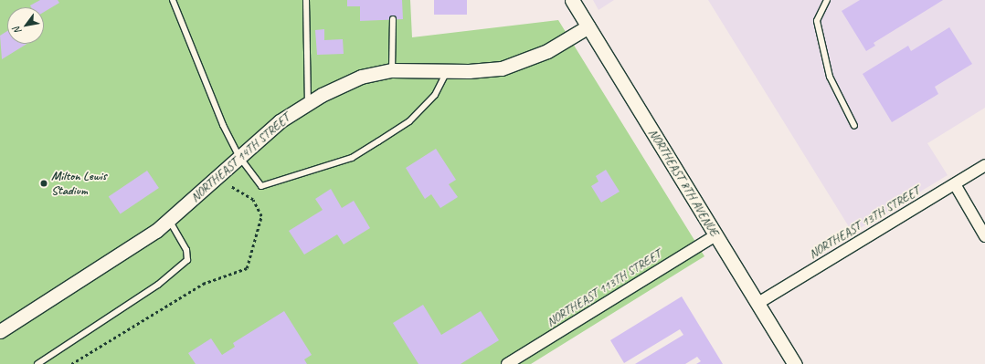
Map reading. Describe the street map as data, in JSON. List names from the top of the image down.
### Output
{
  "streets": {
    "street": [
      "NORTHEAST 14TH STREET",
      "NORTHEAST 8TH AVENUE",
      "NORTHEAST 13TH STREET",
      "NORTHEAST 113TH STREET"
    ]
  },
  "crossings": [
    ["NORTHEAST 14TH STREET", "NORTHEAST 8TH AVENUE"],
    ["NORTHEAST 8TH AVENUE", "NORTHEAST 13TH STREET"],
    ["NORTHEAST 8TH AVENUE", "NORTHEAST 113TH STREET"]
  ],
  "places": ["Milton Lewis Stadium"],
  "north": "bottom left"
}
